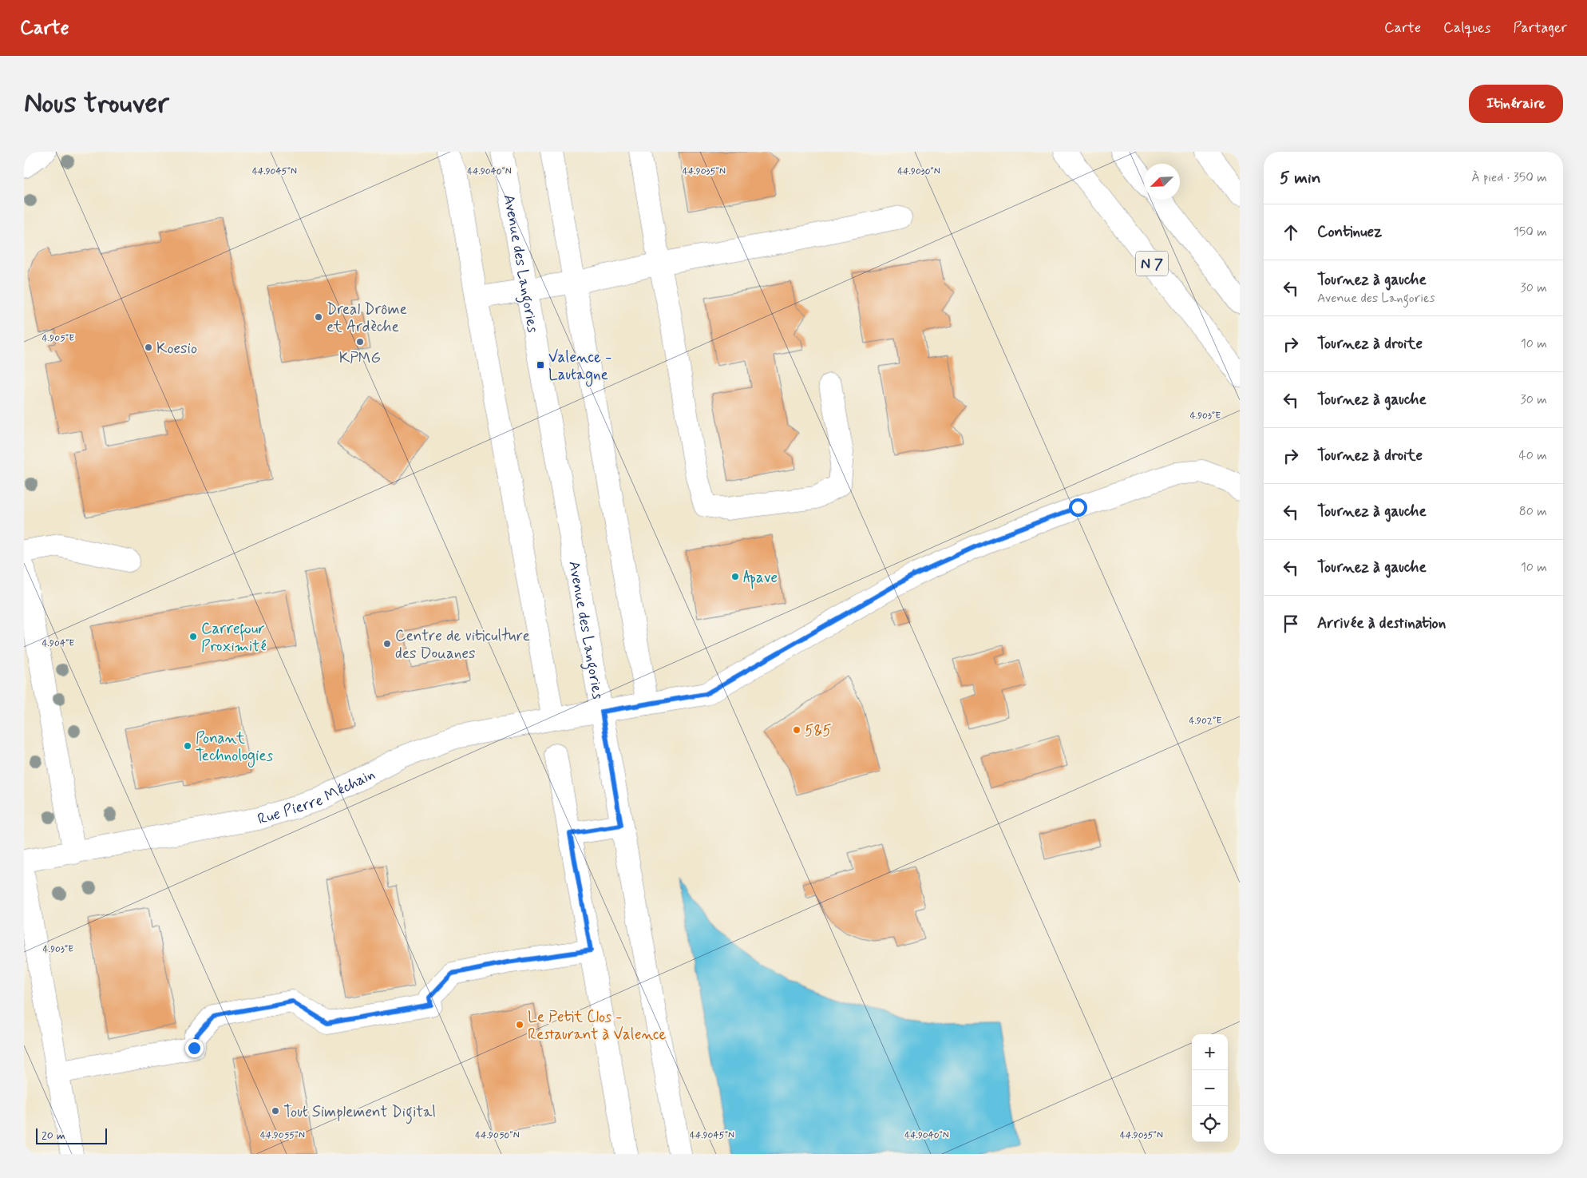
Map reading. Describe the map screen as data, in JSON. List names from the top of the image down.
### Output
{
  "streets": {
    "main road": ["Avenue des Langories", "N 7", "Rue Pierre Méchain"]
  },
  "crossings": [
    ["Avenue des Langories", "Rue Pierre Méchain"]
  ],
  "places": {
    "other": [
      "Dreal Drôme et Ardèche",
      "KPMG",
      "Koesio",
      "Apave",
      "Carrefour Proximité",
      "Centre de viticulture des Douanes",
      "5&5",
      "Ponant Technologies",
      "Le Petit Clos - Restaurant à Valence",
      "Tout Simplement Digital"
    ],
    "transit": ["Valence - Lautagne"]
  },
  "scale_bar": "20 m",
  "north": "bottom left",
  "page": {
    "header": "Carte",
    "nav": ["Carte", "Calques", "Partager"],
    "buttons": "Itinéraire",
    "title": "Nous trouver",
    "heading": ["5 min", "À pied · 350 m"],
    "list": [
      ["Continuez", "150 m"],
      ["Tournez à gauche", "Avenue des Langories", "30 m"],
      ["Tournez à droite", "10 m"],
      ["Tournez à gauche", "30 m"],
      ["Tournez à droite", "40 m"],
      ["Tournez à gauche", "80 m"],
      ["Tournez à gauche", "10 m"],
      "Arrivée à destination"
    ],
    "map_buttons": ["+", "−"],
    "scale": "20 m"
  },
  "coordinates": [
    "44.9045°N",
    "44.9040°N",
    "44.9035°N",
    "44.9030°N",
    "4.905°E",
    "4.903°E",
    "4.904°E",
    "4.902°E",
    "44.9055°N",
    "44.9050°N"
  ]
}
